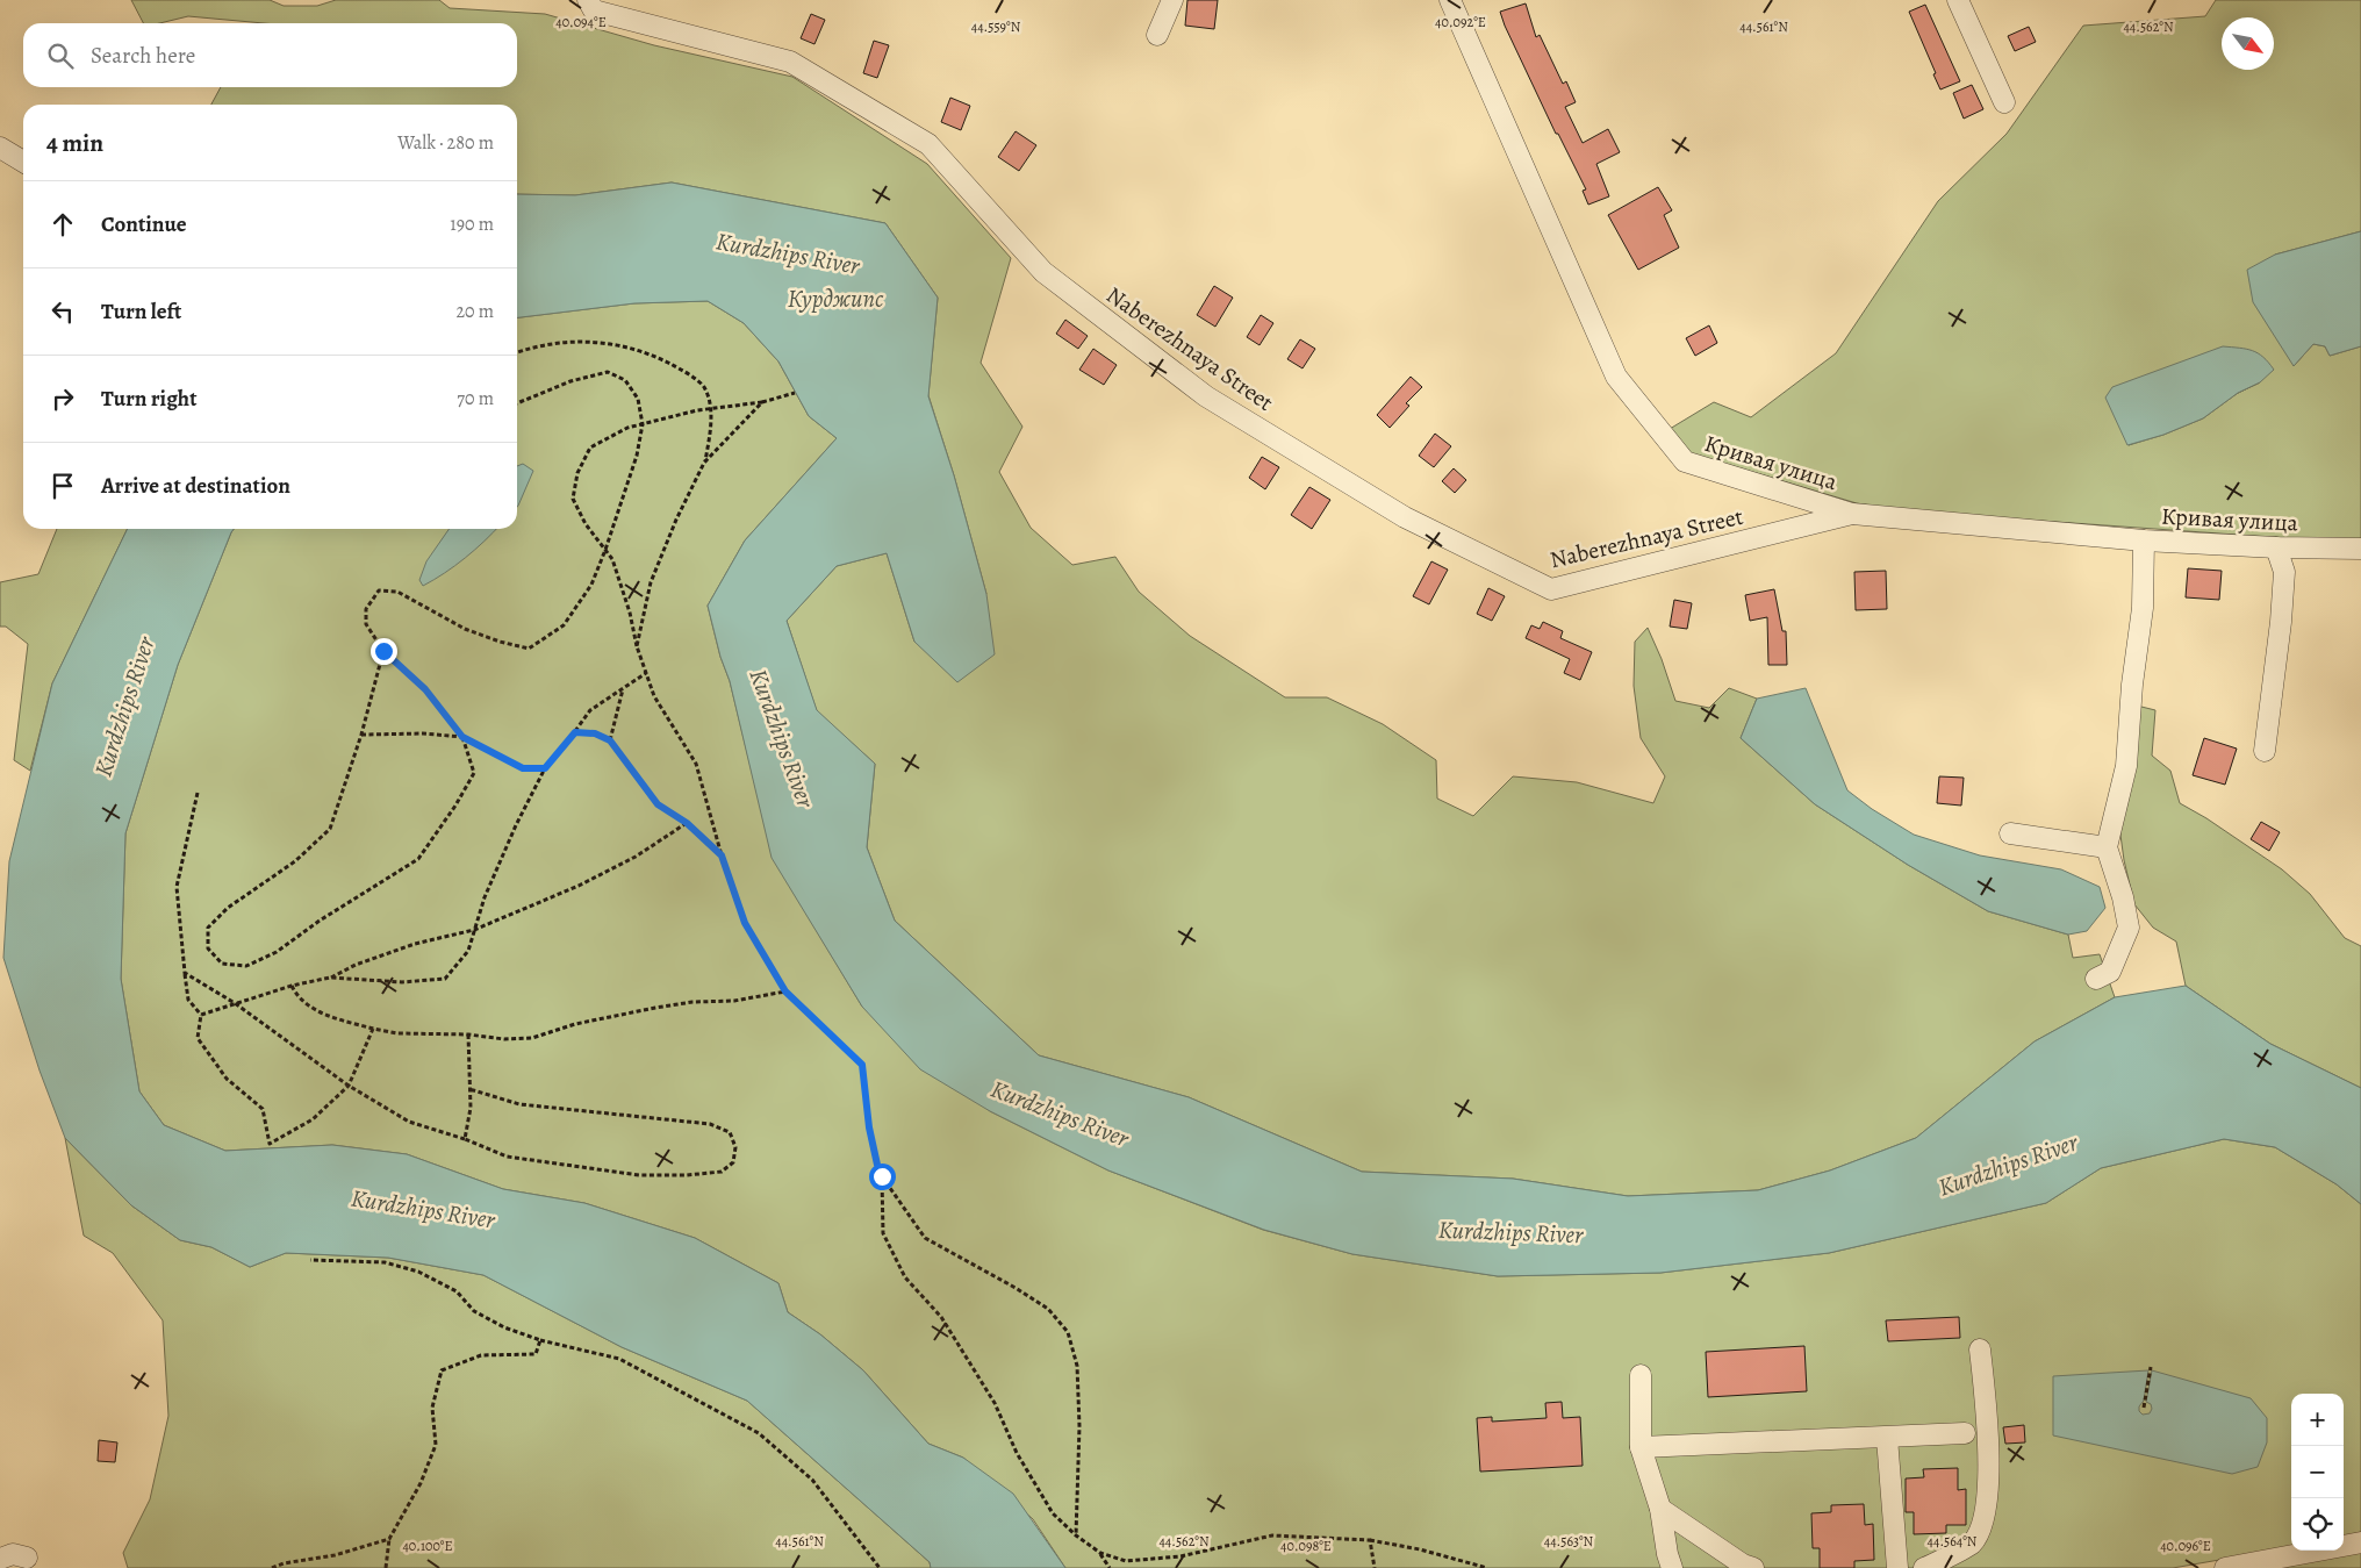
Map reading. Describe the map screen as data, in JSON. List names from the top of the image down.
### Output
{
  "streets": {
    "street": ["Naberezhnaya Street", "Кривая улица"]
  },
  "crossings": [
    ["Naberezhnaya Street", "Кривая улица"]
  ],
  "water": ["Kurdzhips River", "Курджипс"],
  "north": "bottom right",
  "page": {
    "search": "Search here",
    "heading": ["4 min", "Walk · 280 m"],
    "list": [
      ["Continue", "190 m"],
      ["Turn left", "20 m"],
      ["Turn right", "70 m"],
      "Arrive at destination"
    ],
    "map_buttons": ["+", "−"]
  },
  "coordinates": [
    "40.094°E",
    "40.092°E",
    "44.559°N",
    "44.561°N",
    "44.562°N",
    "44.563°N",
    "44.564°N",
    "40.100°E",
    "40.098°E",
    "40.096°E"
  ]
}
